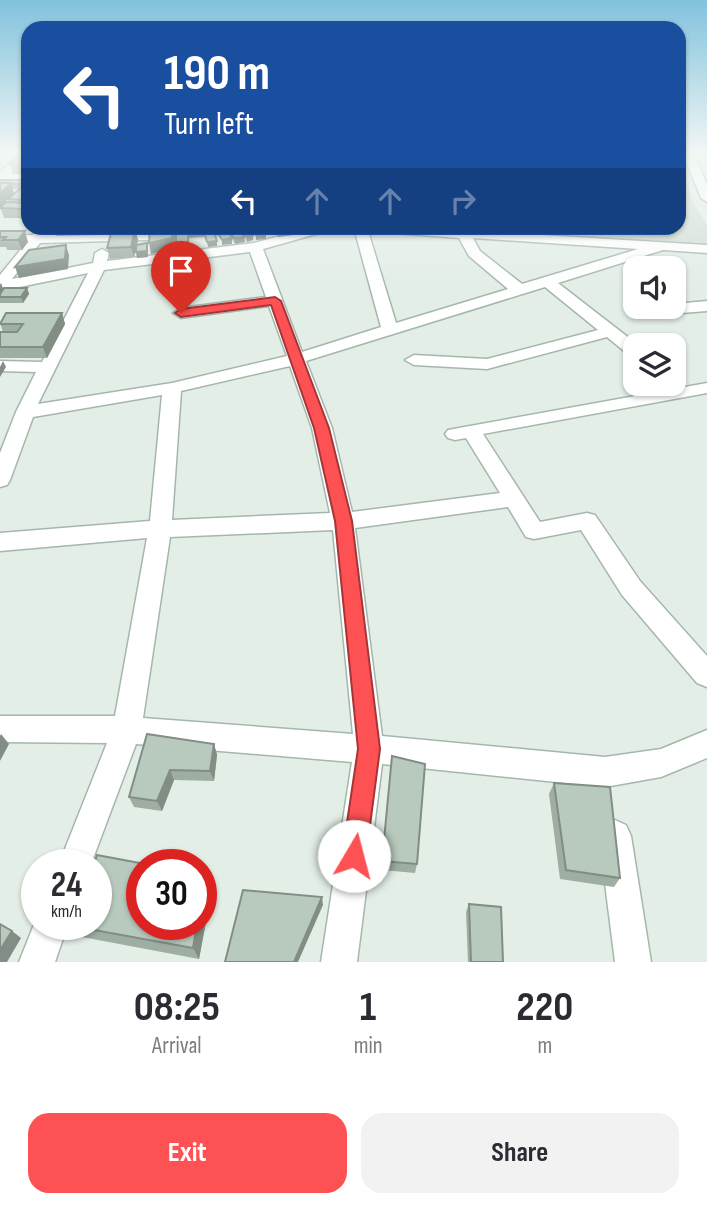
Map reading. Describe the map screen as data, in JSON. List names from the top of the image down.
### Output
{
  "page": {
    "turn": ["190 m", "Turn left"],
    "speed": "24 km/h",
    "limit": "30",
    "eta": [
      "08:25",
      "Arrival",
      "1",
      "min",
      "220",
      "m"
    ],
    "buttons": ["Exit", "Share"]
  }
}
